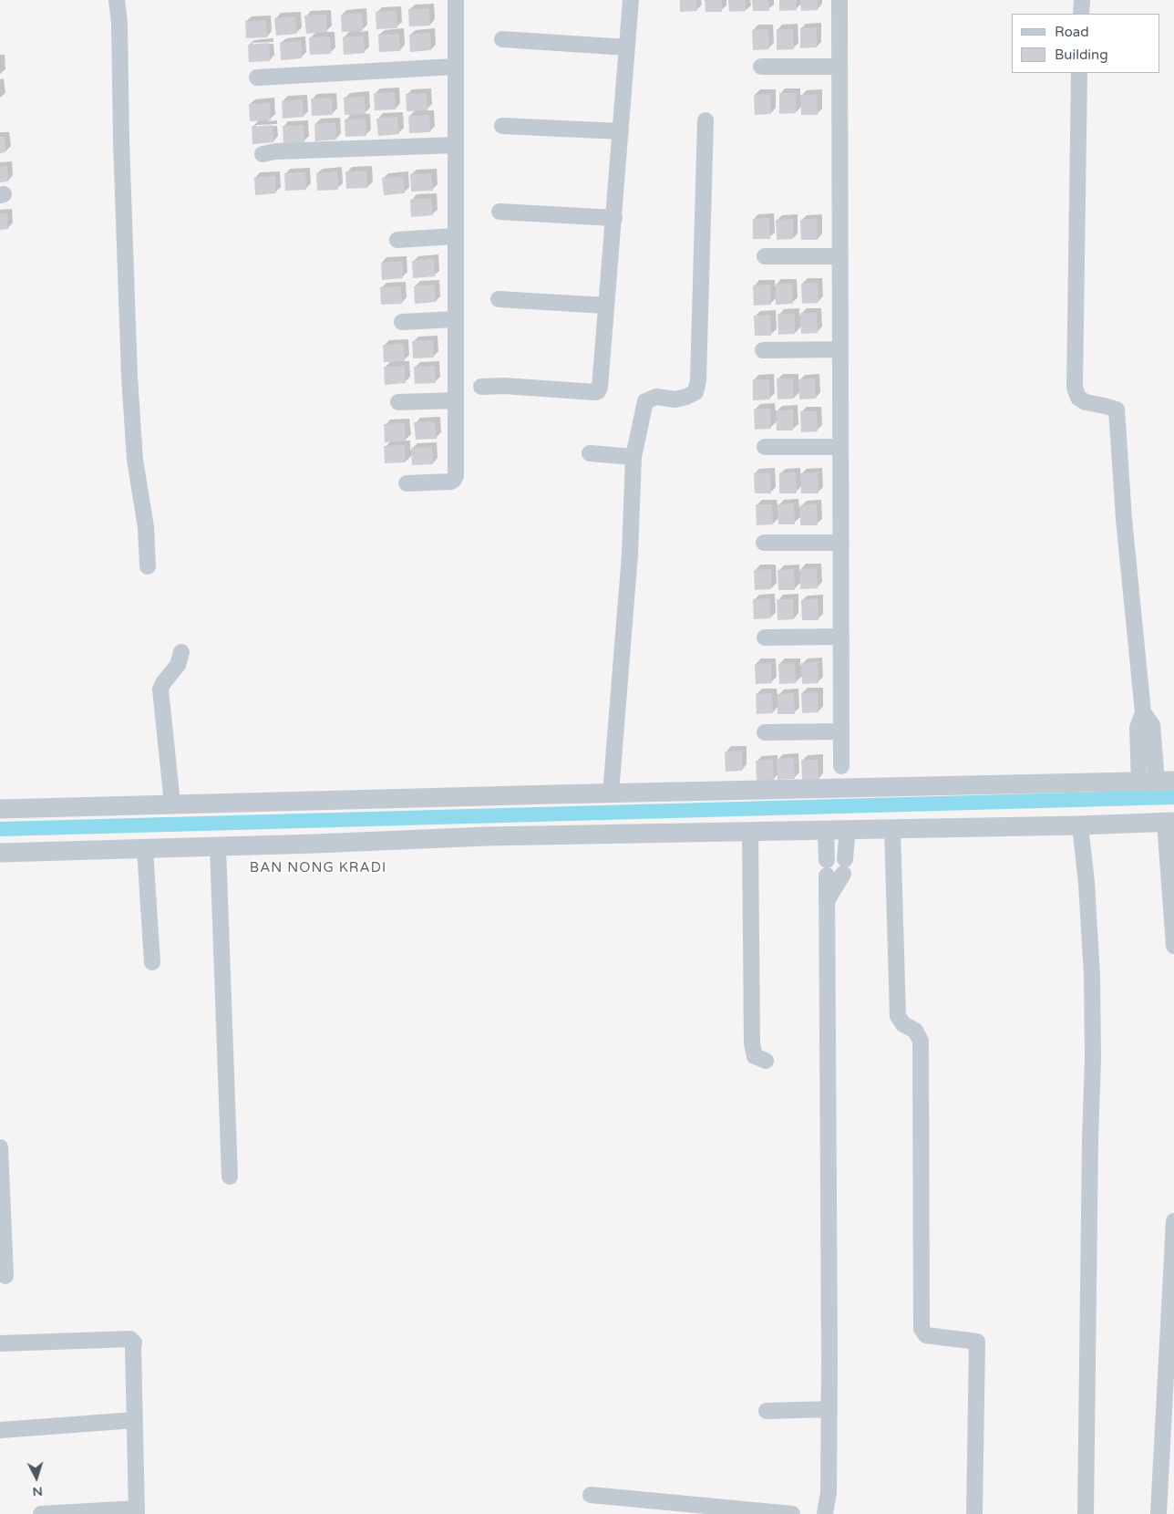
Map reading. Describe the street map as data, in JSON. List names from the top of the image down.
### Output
{
  "districts": ["BAN NONG KRADI"],
  "legend": ["Road", "Building"],
  "north": "bottom"
}
